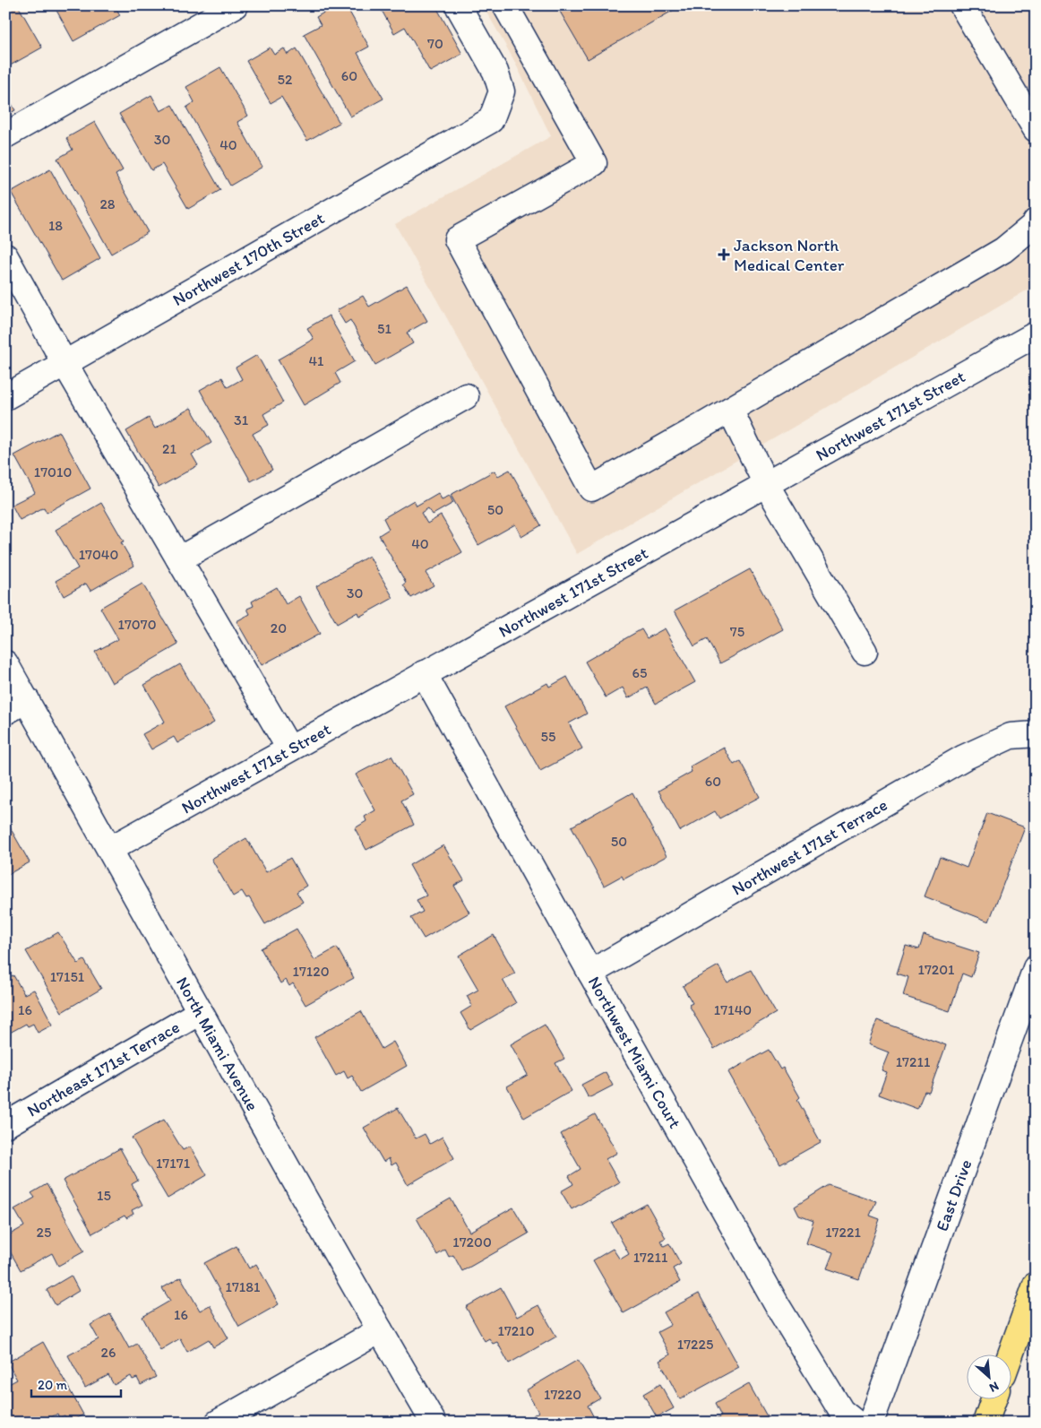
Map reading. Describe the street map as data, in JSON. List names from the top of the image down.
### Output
{
  "streets": {
    "street": [
      "Northwest 170th Street",
      "Northwest 171st Street",
      "Northwest 171st Terrace",
      "North Miami Avenue",
      "Northwest Miami Court",
      "Northeast 171st Terrace",
      "East Drive"
    ]
  },
  "crossings": [
    ["Northwest 171st Street", "North Miami Avenue"],
    ["Northwest 171st Street", "Northwest Miami Court"],
    ["Northwest 171st Terrace", "Northwest Miami Court"],
    ["North Miami Avenue", "Northeast 171st Terrace"]
  ],
  "places": {
    "health": ["Jackson North Medical Center"]
  },
  "house_numbers": [
    "70",
    "60",
    "52",
    "30",
    "40",
    "28",
    "18",
    "51",
    "41",
    "31",
    "21",
    "17010",
    "50",
    "40",
    "17040",
    "30",
    "17070",
    "20",
    "75",
    "65",
    "55",
    "60",
    "50",
    "17201",
    "17120",
    "17151",
    "16",
    "17140",
    "17211",
    "17171",
    "15",
    "25",
    "17221",
    "17200",
    "17211",
    "17181",
    "16",
    "17210",
    "17225",
    "26",
    "17220"
  ],
  "scale_bar": "20 m",
  "north": "bottom right"
}
